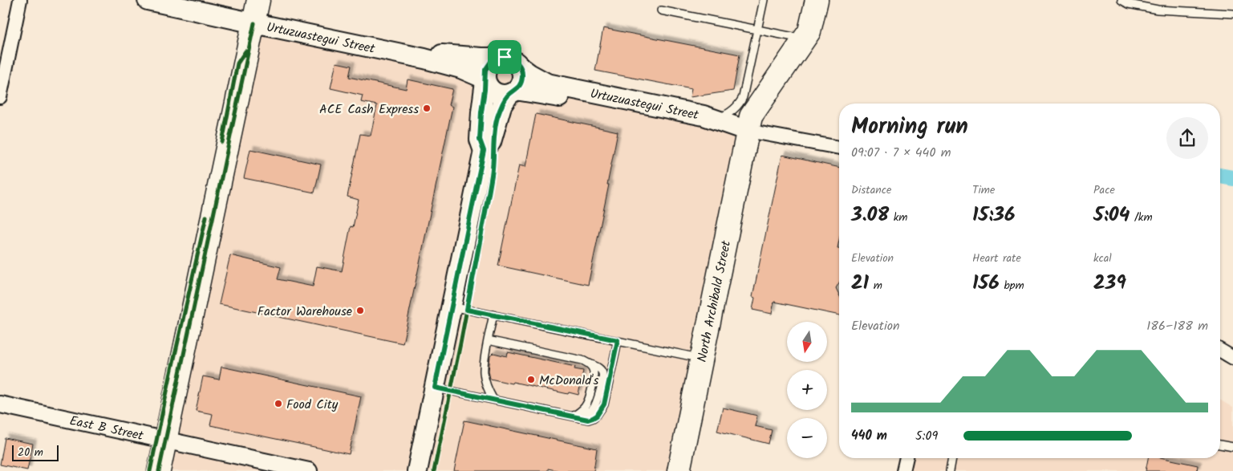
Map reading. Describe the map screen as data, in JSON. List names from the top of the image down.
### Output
{
  "streets": {
    "highway": ["North Archibald Street"],
    "main road": ["Urtuzuastegui Street"],
    "street": ["East B Street"]
  },
  "crossings": [
    ["Urtuzuastegui Street", "North Archibald Street"]
  ],
  "places": [
    "ACE Cash Express",
    "Factor Warehouse",
    "McDonald's",
    "Food City"
  ],
  "scale_bar": "20 m",
  "north": "bottom",
  "page": {
    "heading": ["Morning run", "09:07 · 7 × 440 m"],
    "stats": [
      ["Distance", "3.08 km"],
      ["Time", "15:36"],
      ["Pace", "5:04 /km"],
      ["Elevation", "21 m"],
      ["Heart rate", "156 bpm"],
      ["kcal", "239"]
    ],
    "chart": ["Elevation", "186–188 m"],
    "map_buttons": ["+", "−"],
    "list": [
      {
        "name": "440 m",
        "note": "5:09"
      }
    ],
    "scale": "20 m"
  }
}
